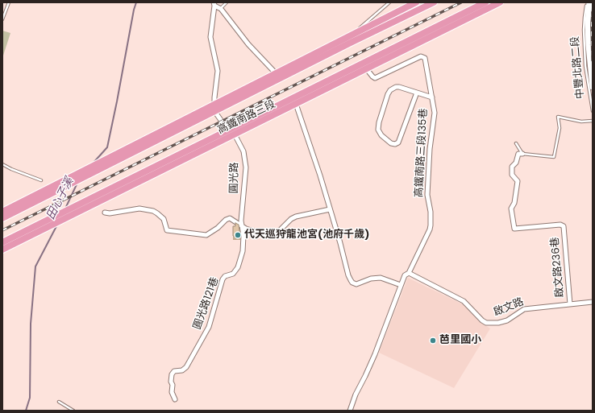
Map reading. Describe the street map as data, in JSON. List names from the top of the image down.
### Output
{
  "streets": {
    "main road": ["中豐北路二段", "高鐵南路三段"],
    "street": [
      "高鐵南路三段135巷",
      "圓光路",
      "啟文路236巷",
      "圓光路121巷",
      "啟文路"
    ]
  },
  "crossings": [
    ["高鐵南路三段", "高鐵南路三段135巷"],
    ["高鐵南路三段", "圓光路"],
    ["高鐵南路三段135巷", "啟文路"],
    ["圓光路", "圓光路121巷"],
    ["啟文路236巷", "啟文路"]
  ],
  "water": ["田心子溪"],
  "places": ["代天巡狩龍池宮(池府千歲)", "芭里國小"]
}
